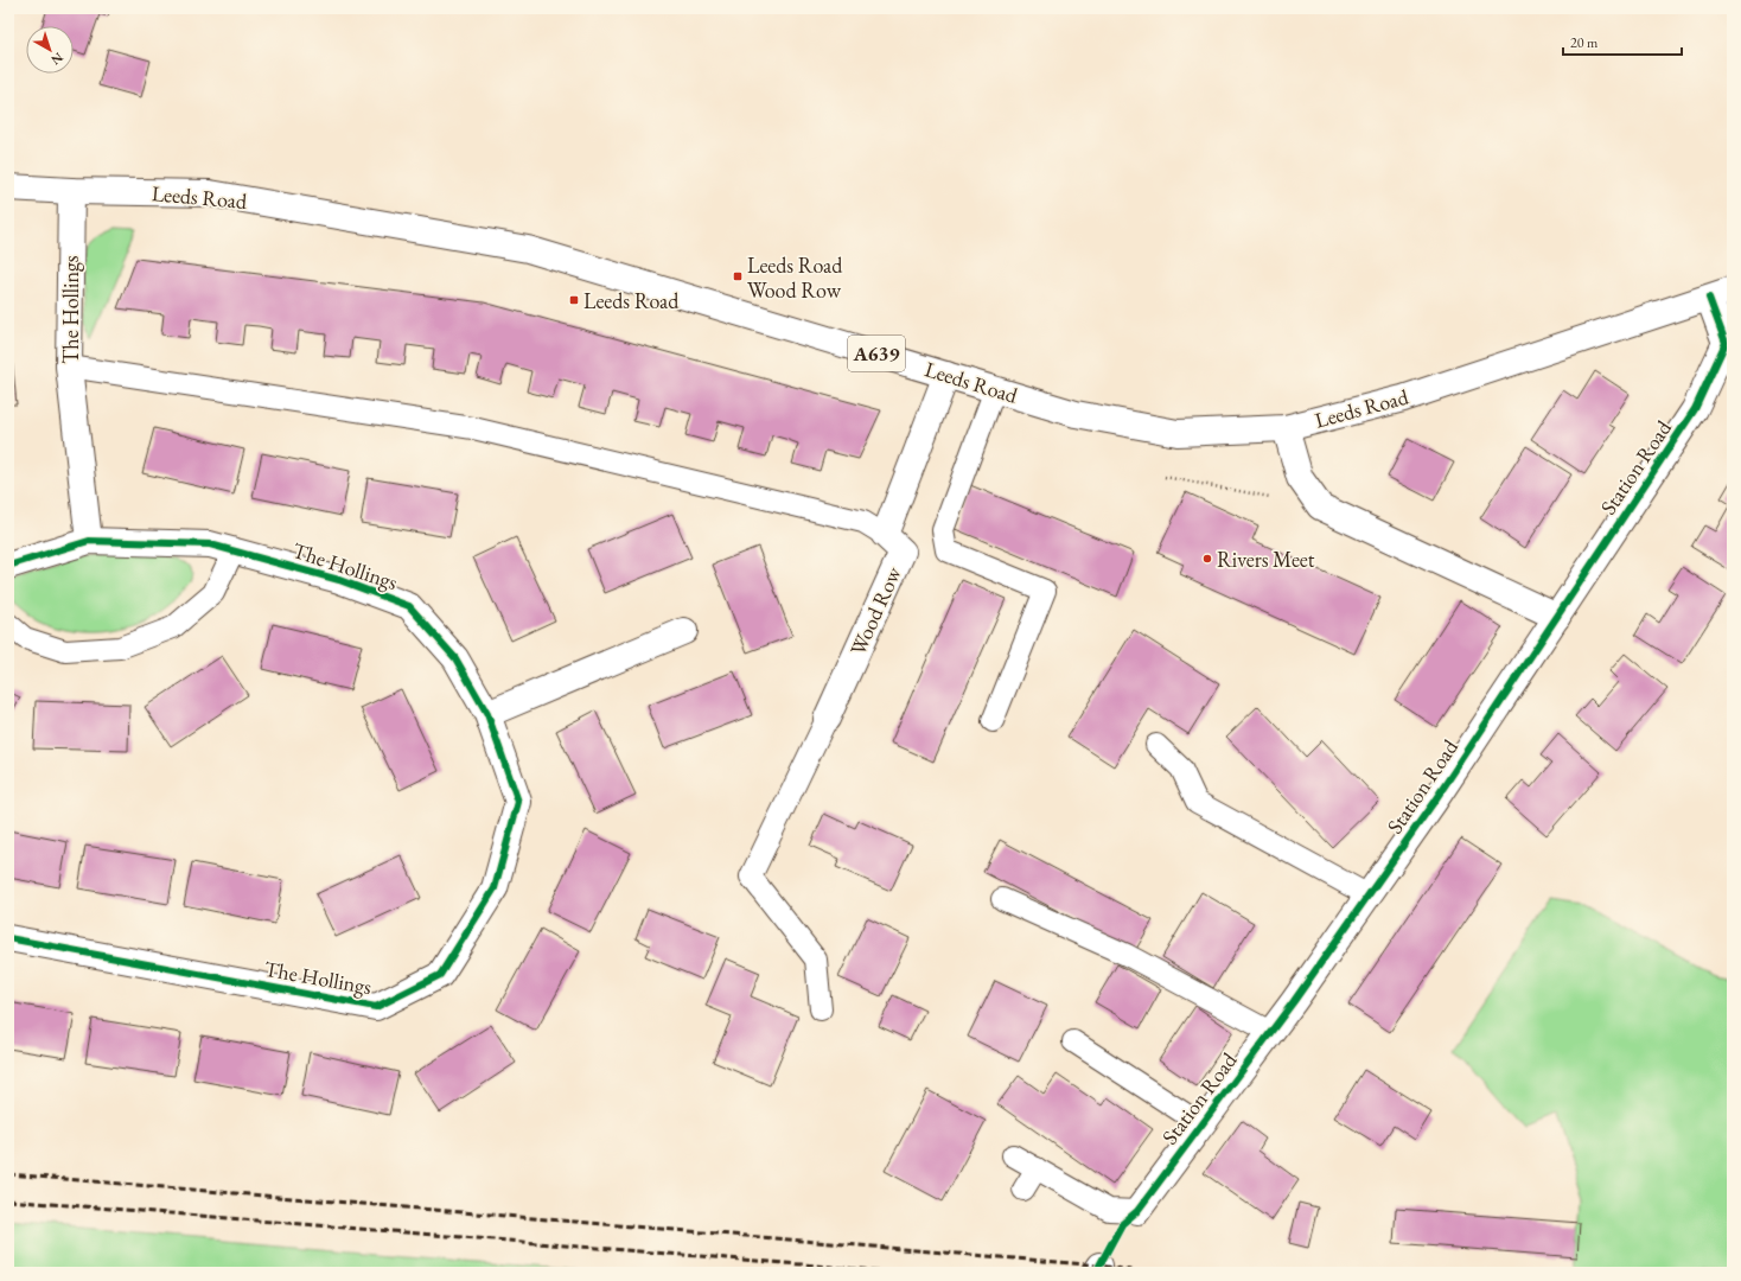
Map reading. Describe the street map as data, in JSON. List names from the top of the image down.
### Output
{
  "streets": {
    "street": [
      "Leeds Road",
      "The Hollings",
      "A639",
      "Station Road",
      "Wood Row"
    ]
  },
  "crossings": [
    ["Leeds Road", "The Hollings"],
    ["Leeds Road", "Station Road"],
    ["Leeds Road", "Wood Row"]
  ],
  "places": {
    "transit": ["Leeds Road Wood Row", "Leeds Road"],
    "other": ["Rivers Meet"]
  },
  "scale_bar": "20 m",
  "north": "bottom right"
}
